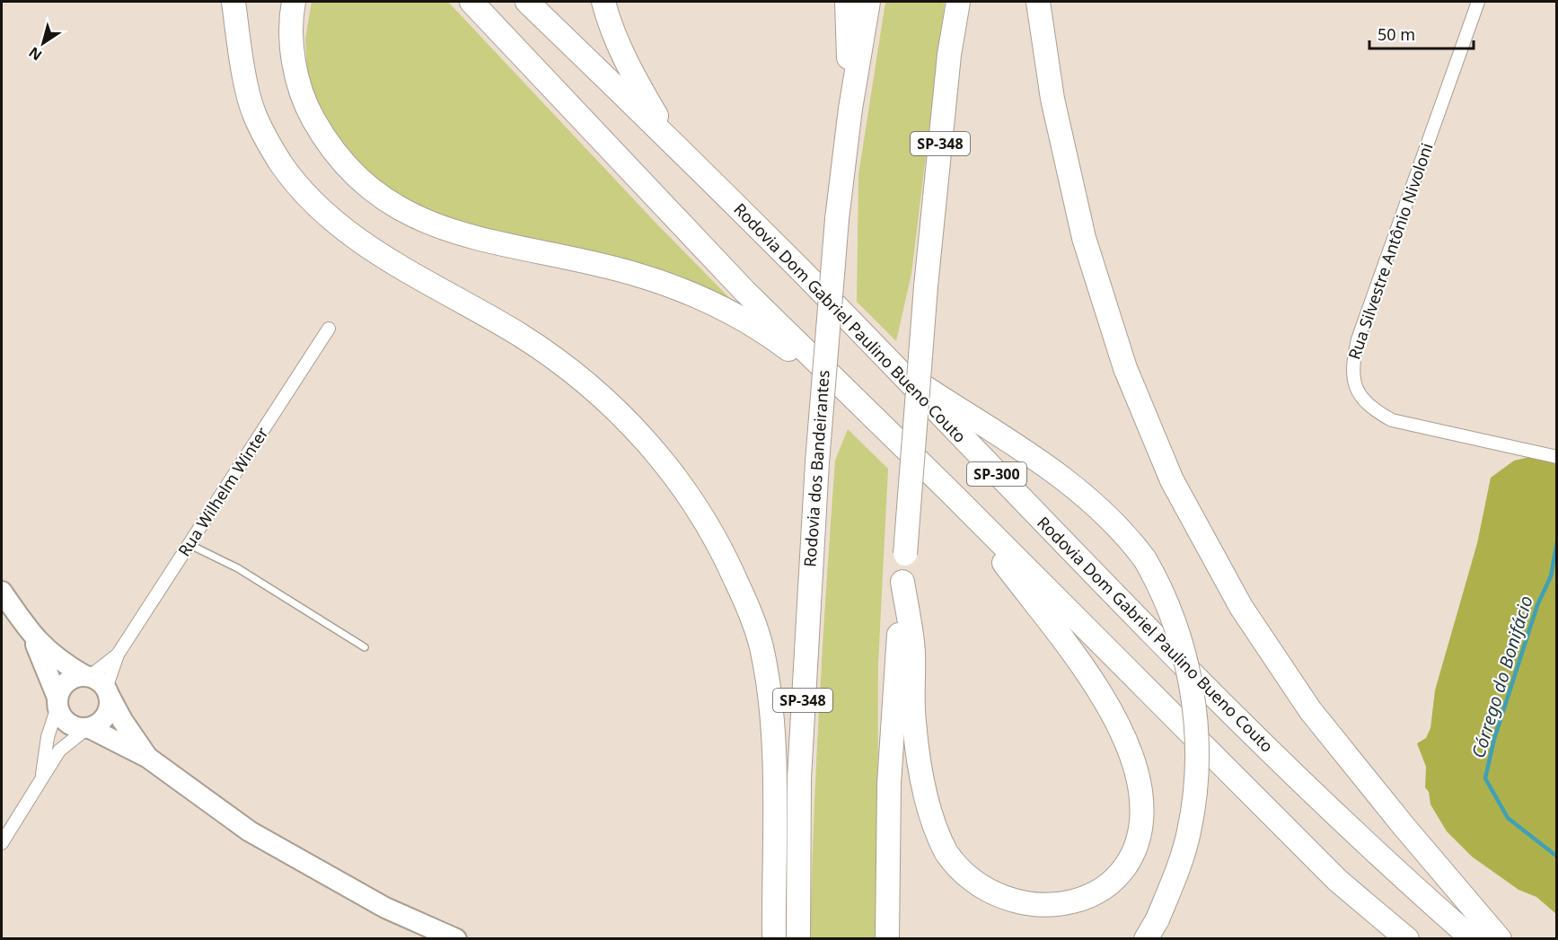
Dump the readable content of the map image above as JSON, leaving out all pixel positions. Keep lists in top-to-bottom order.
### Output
{
  "streets": {
    "highway": [
      "SP-348",
      "Rodovia Dom Gabriel Paulino Bueno Couto",
      "Rodovia dos Bandeirantes",
      "SP-300"
    ],
    "street": ["Rua Silvestre Antônio Nivoloni", "Rua Wilhelm Winter"]
  },
  "water": ["Córrego do Bonifácio"],
  "scale_bar": "50 m",
  "north": "bottom left"
}
